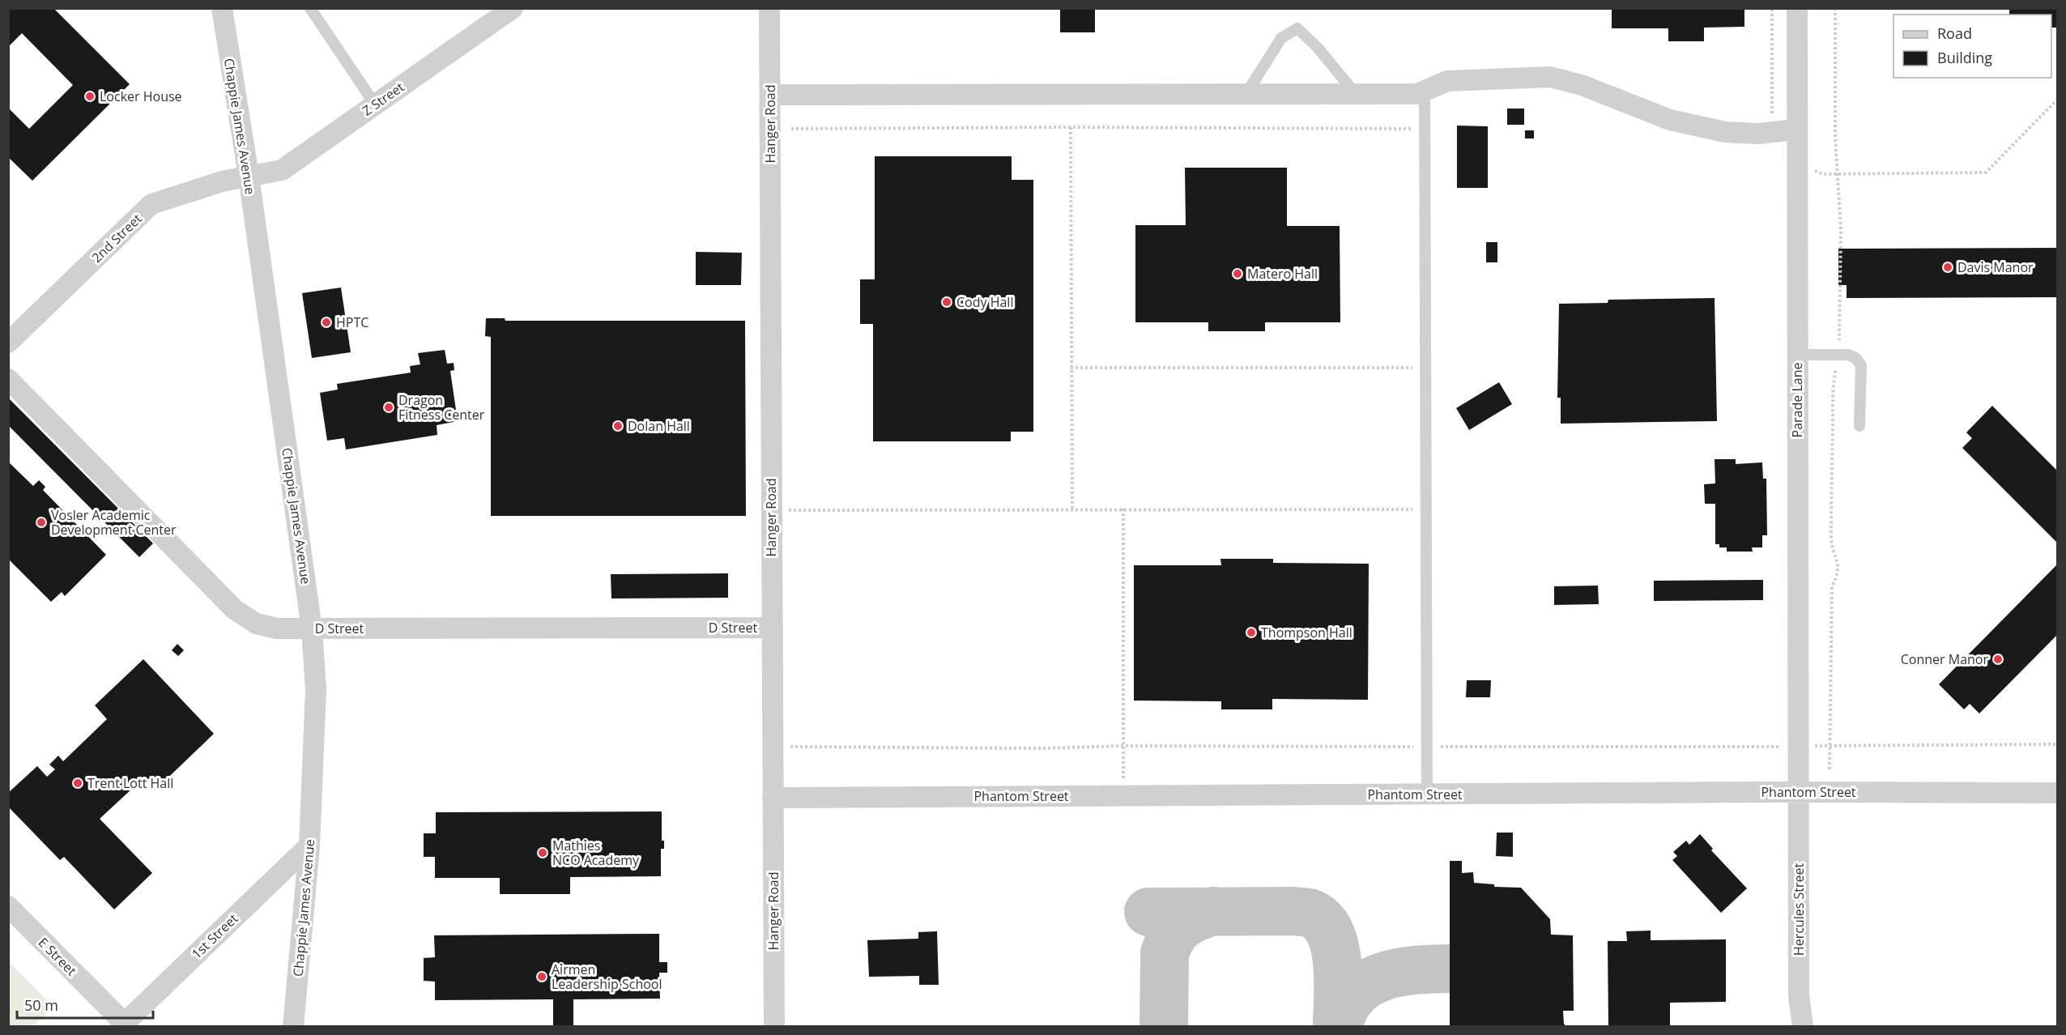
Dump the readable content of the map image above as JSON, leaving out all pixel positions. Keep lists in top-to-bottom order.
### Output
{
  "streets": {
    "street": [
      "Z Street",
      "Hanger Road",
      "Chappie James Avenue",
      "2nd Street",
      "Parade Lane",
      "D Street",
      "Phantom Street",
      "Hercules Street",
      "1st Street",
      "E Street"
    ]
  },
  "crossings": [
    ["Z Street", "Chappie James Avenue"],
    ["Z Street", "2nd Street"],
    ["Hanger Road", "D Street"],
    ["Hanger Road", "Phantom Street"],
    ["Chappie James Avenue", "2nd Street"],
    ["Chappie James Avenue", "D Street"],
    ["Chappie James Avenue", "1st Street"],
    ["Parade Lane", "Phantom Street"],
    ["Parade Lane", "Hercules Street"],
    ["Phantom Street", "Hercules Street"],
    ["1st Street", "E Street"]
  ],
  "places": [
    "Locker House",
    "Davis Manor",
    "Matero Hall",
    "Cody Hall",
    "HPTC",
    "Dragon Fitness Center",
    "Dolan Hall",
    "Vosler Academic Development Center",
    "Thompson Hall",
    "Conner Manor",
    "Trent Lott Hall",
    "Mathies NCO Academy",
    "Airmen Leadership School"
  ],
  "legend": ["Road", "Building"],
  "scale_bar": "50 m"
}
